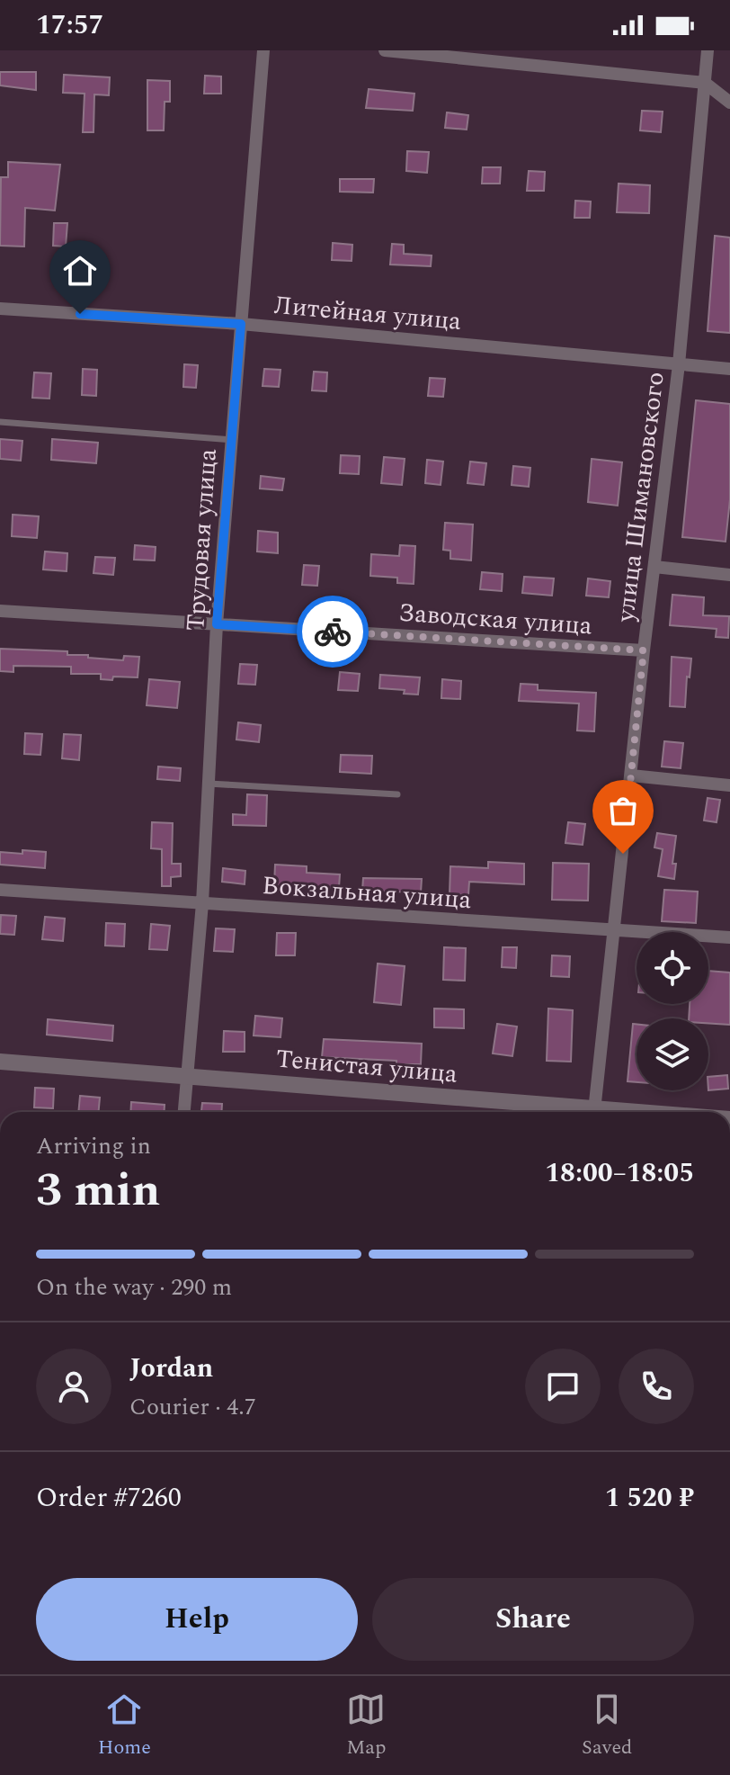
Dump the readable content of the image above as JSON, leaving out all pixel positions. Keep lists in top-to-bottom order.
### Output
{
  "streets": {
    "street": [
      "Литейная улица",
      "улица Шимановского",
      "Трудовая улица",
      "Заводская улица",
      "Вокзальная улица",
      "Тенистая улица"
    ]
  },
  "crossings": [
    ["Литейная улица", "улица Шимановского"],
    ["Литейная улица", "Трудовая улица"],
    ["улица Шимановского", "Заводская улица"],
    ["улица Шимановского", "Вокзальная улица"],
    ["Трудовая улица", "Заводская улица"],
    ["Трудовая улица", "Вокзальная улица"],
    ["Трудовая улица", "Тенистая улица"]
  ],
  "page": {
    "status": "17:57",
    "heading": ["3 min", "Arriving in", "18:00–18:05"],
    "panel": [
      "Jordan",
      "Courier · 4.7",
      "Order #7260",
      "1 520 ₽"
    ],
    "bar": "On the way · 290 m",
    "buttons": ["Help", "Share"],
    "tabs": ["Home", "Map", "Saved"]
  }
}
